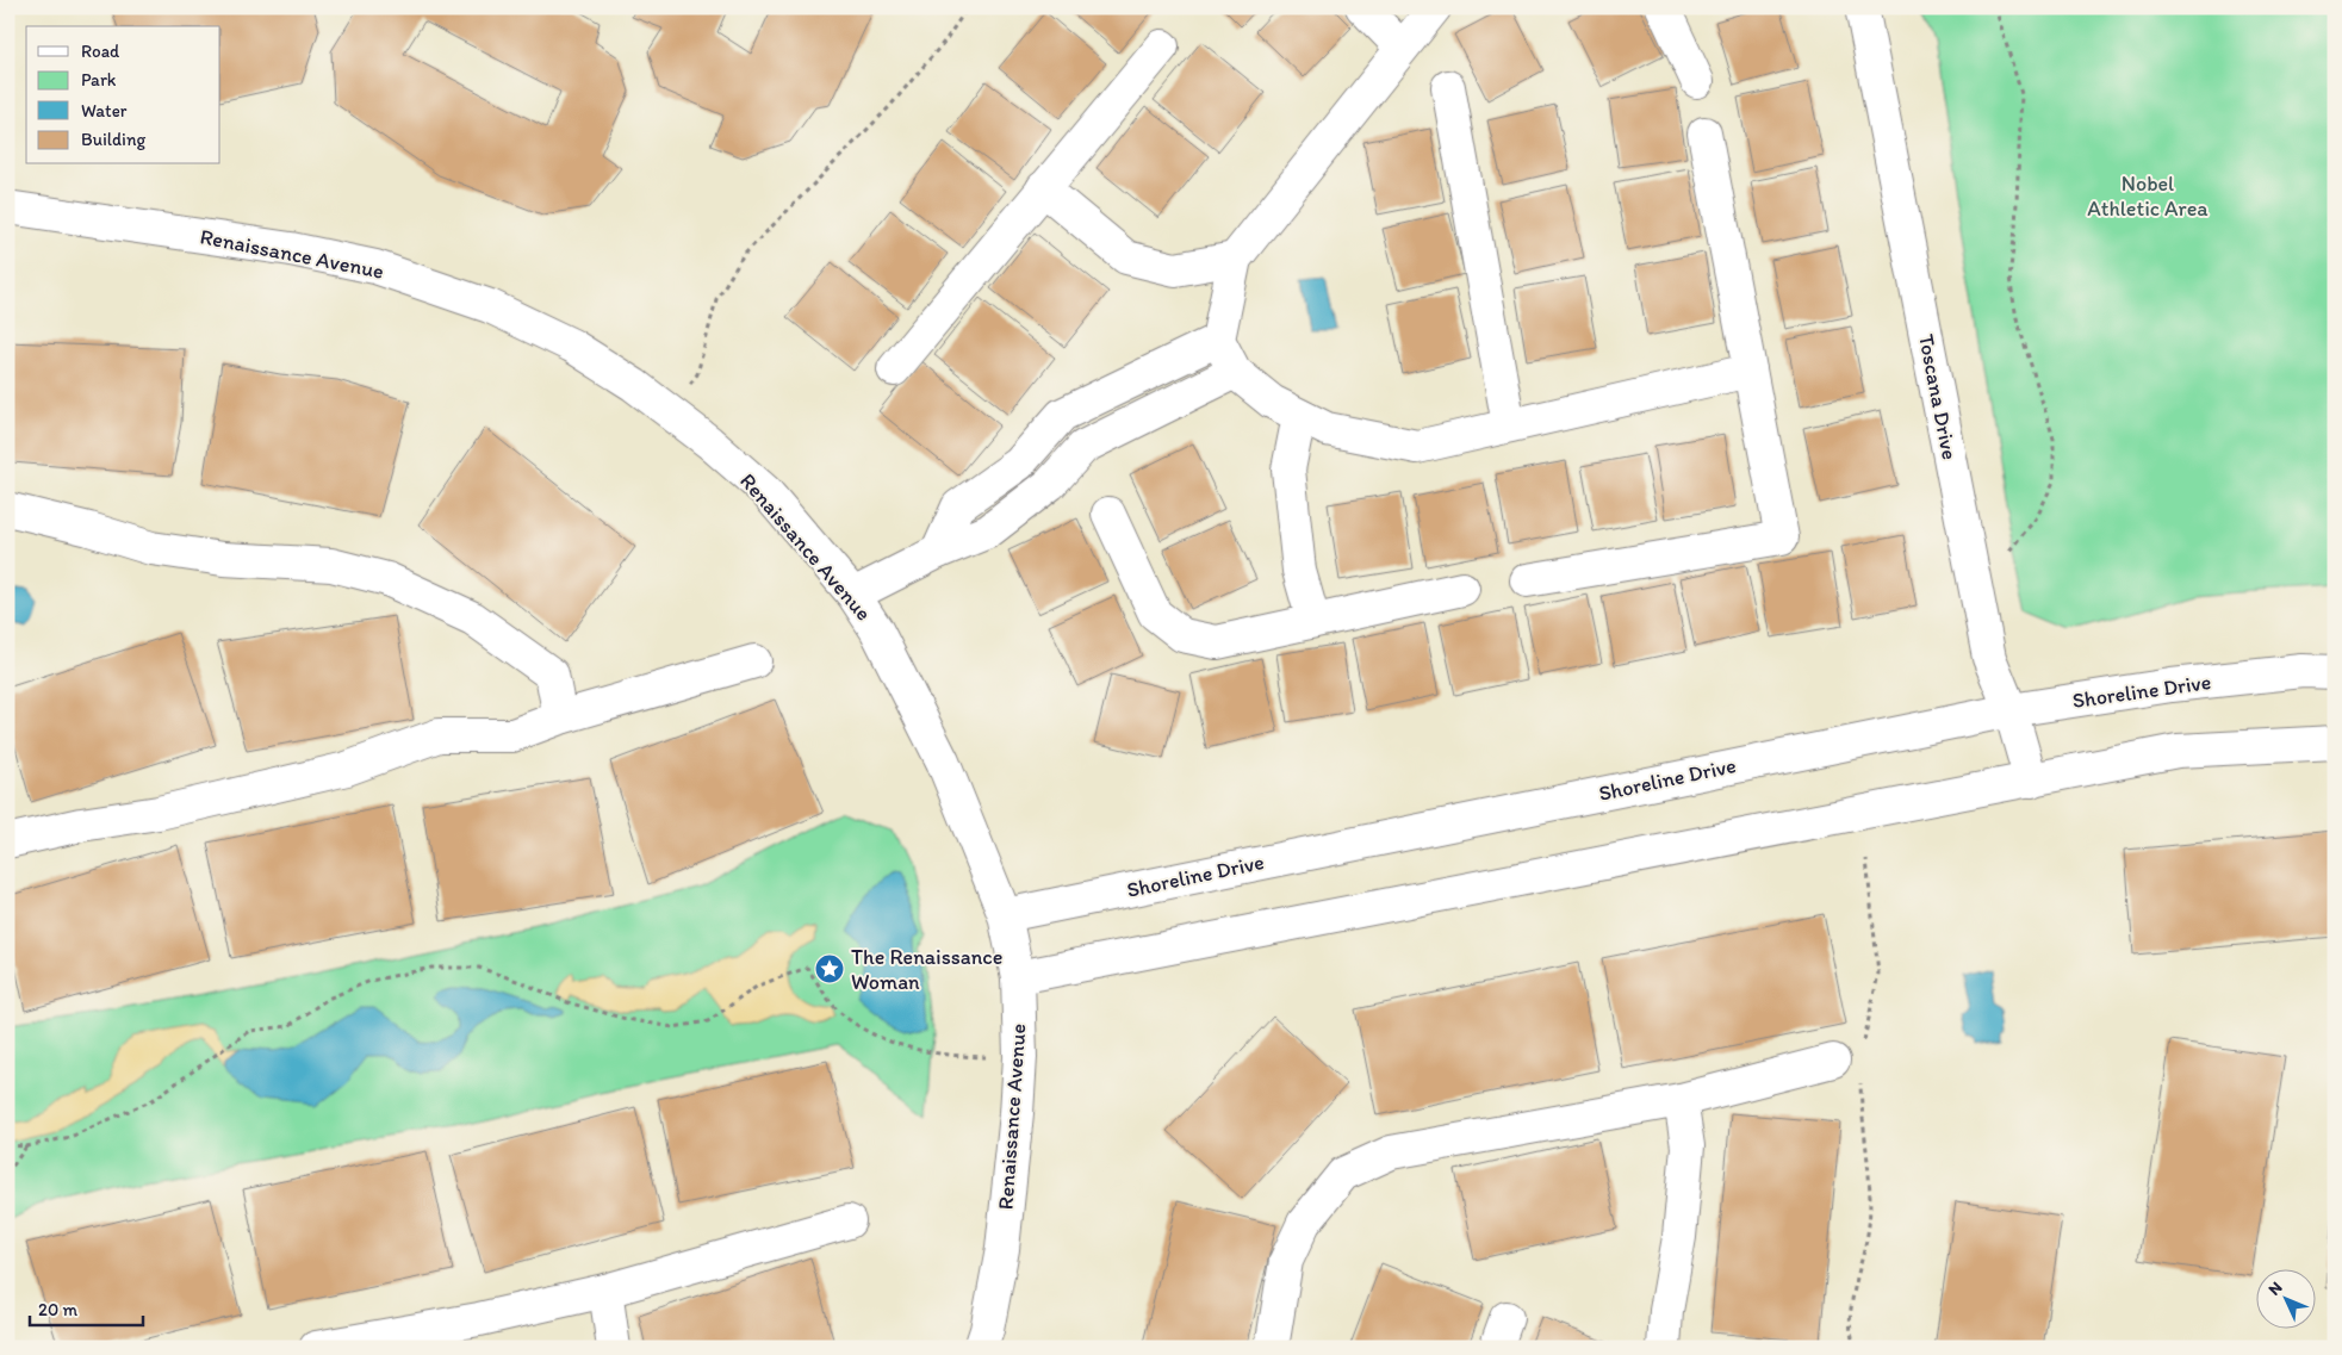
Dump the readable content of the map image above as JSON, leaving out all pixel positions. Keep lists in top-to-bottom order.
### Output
{
  "streets": {
    "street": ["Renaissance Avenue", "Toscana Drive", "Shoreline Drive"]
  },
  "crossings": [
    ["Renaissance Avenue", "Shoreline Drive"],
    ["Toscana Drive", "Shoreline Drive"]
  ],
  "parks": ["Nobel Athletic Area"],
  "places": {
    "place": ["The Renaissance Woman"]
  },
  "legend": [
    "Road",
    "Park",
    "Water",
    "Building"
  ],
  "scale_bar": "20 m",
  "north": "top left"
}
